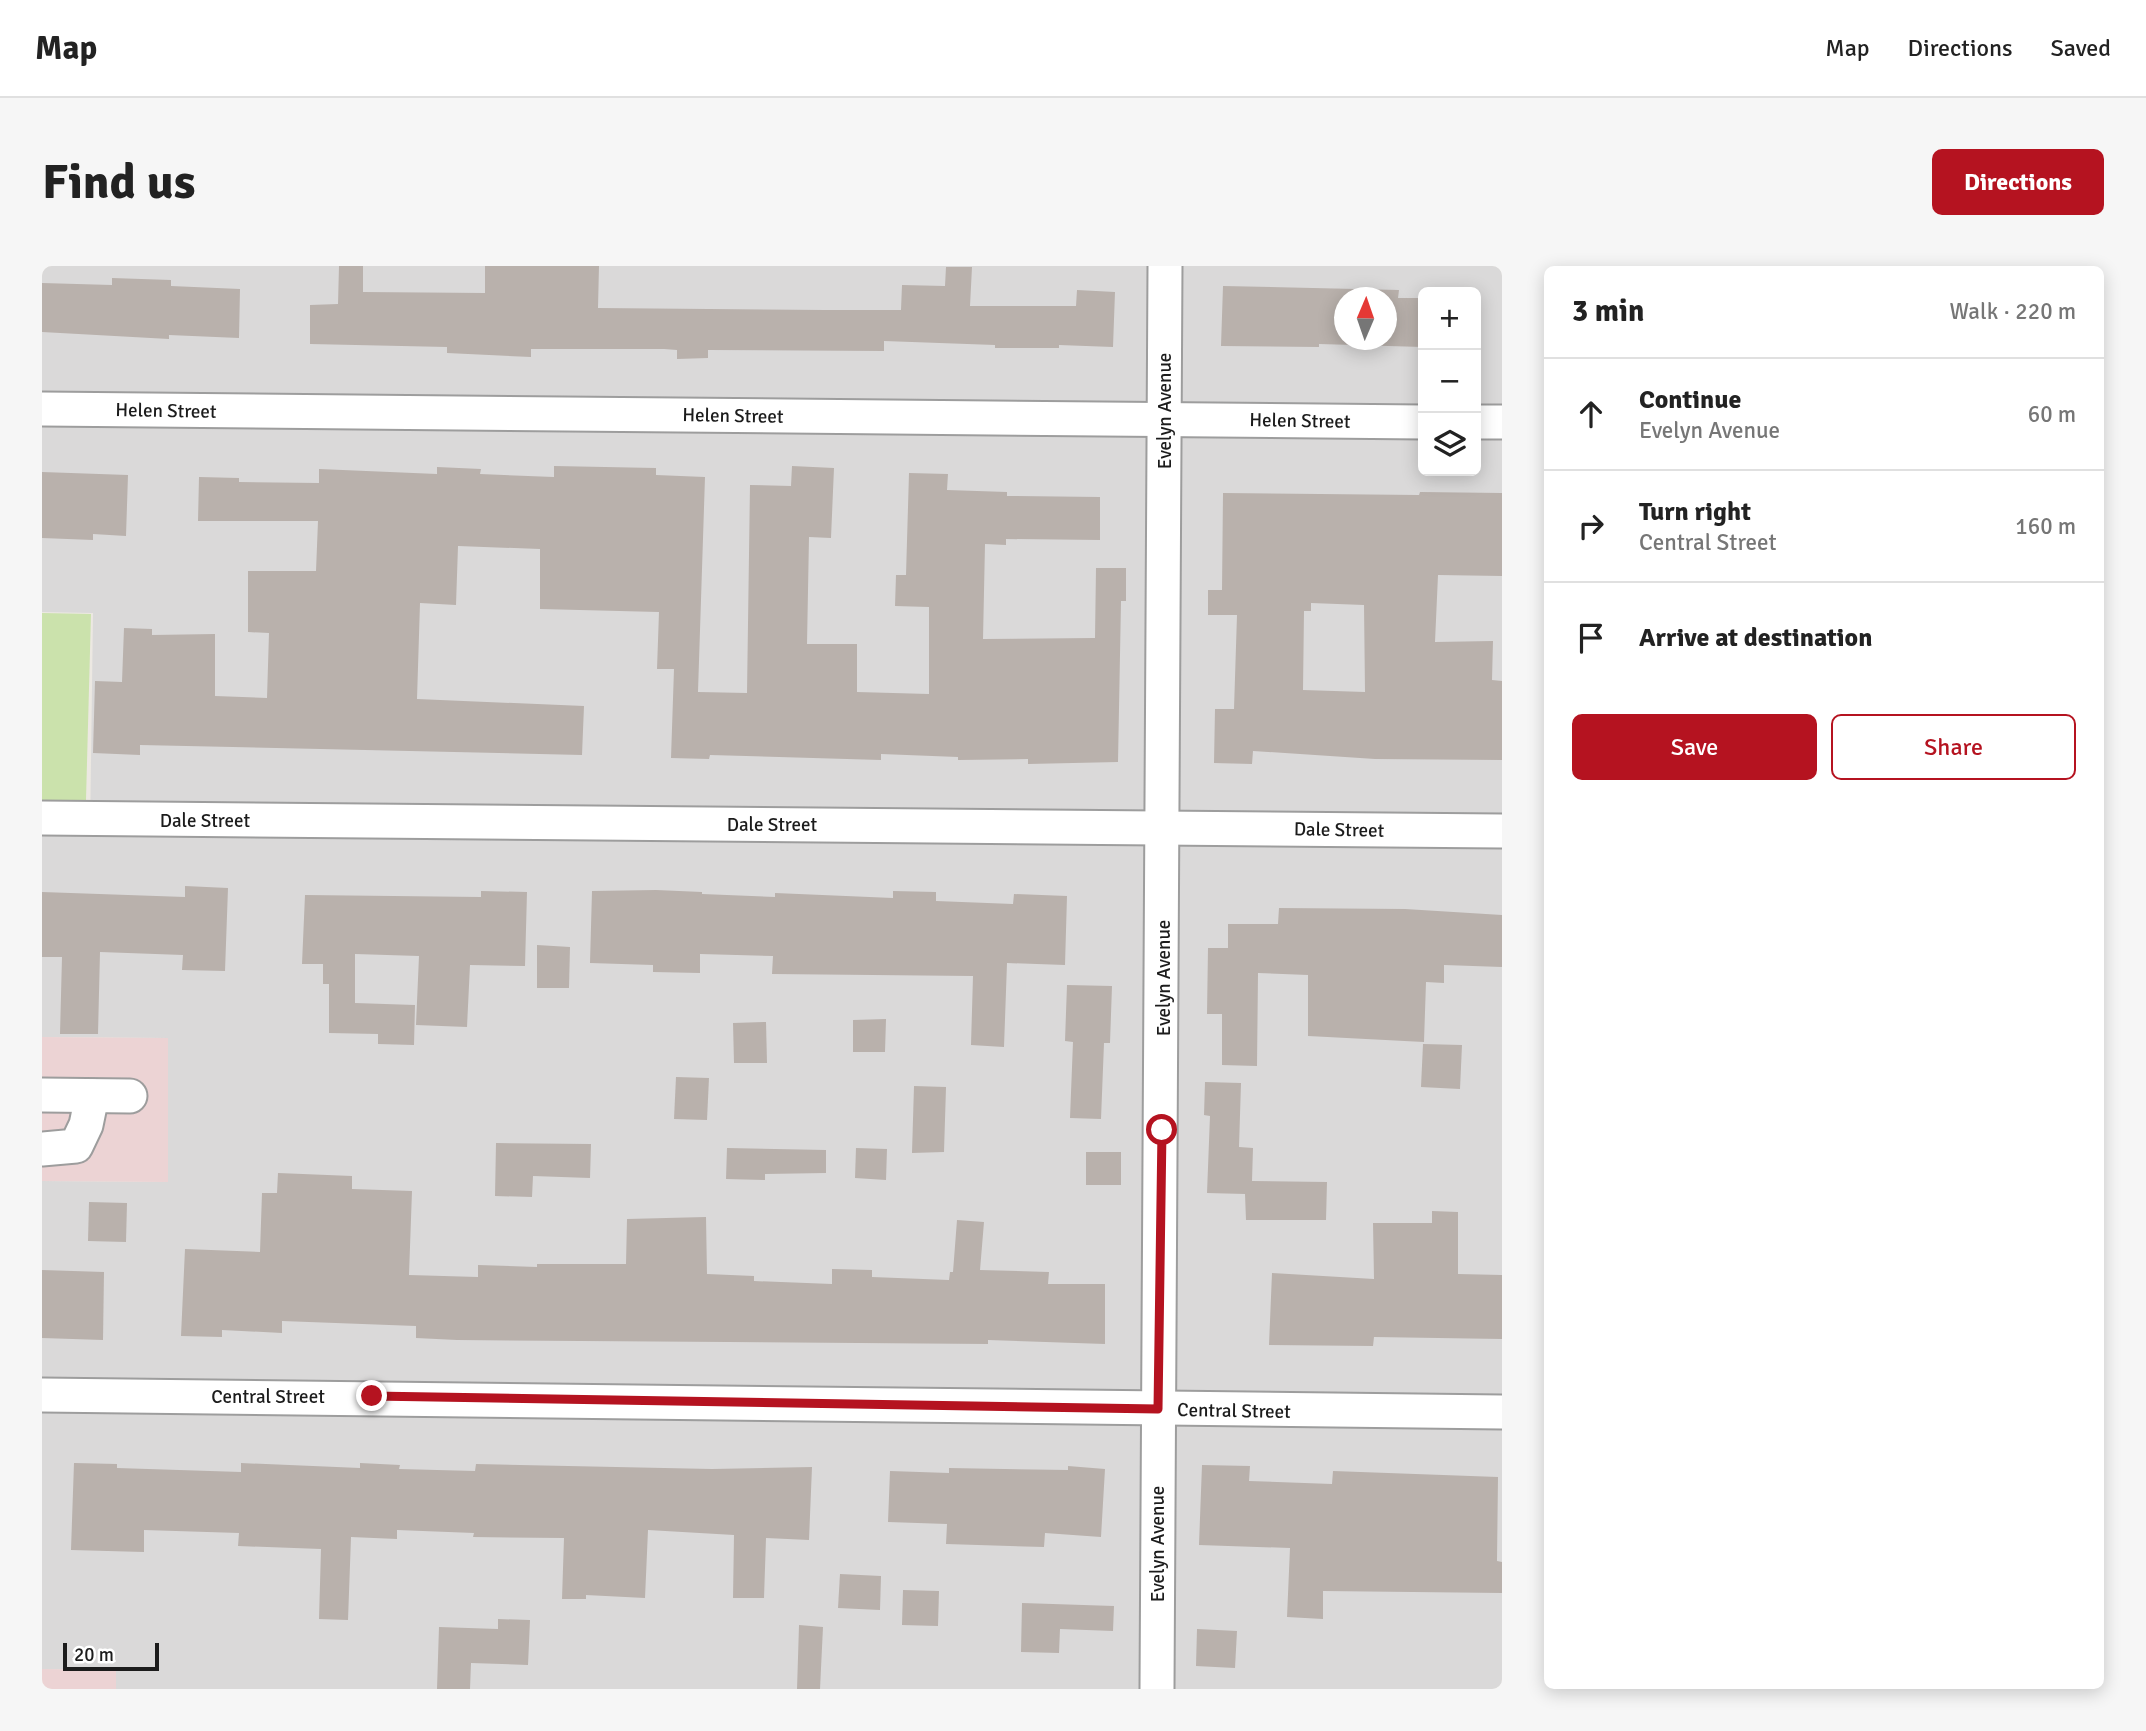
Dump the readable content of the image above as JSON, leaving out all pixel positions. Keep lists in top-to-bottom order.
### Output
{
  "streets": {
    "street": [
      "Helen Street",
      "Evelyn Avenue",
      "Dale Street",
      "Central Street"
    ]
  },
  "crossings": [
    ["Helen Street", "Evelyn Avenue"],
    ["Evelyn Avenue", "Dale Street"],
    ["Evelyn Avenue", "Central Street"]
  ],
  "scale_bar": "20 m",
  "north": "top",
  "page": {
    "header": "Map",
    "nav": ["Map", "Directions", "Saved"],
    "buttons": [
      "Directions",
      ["Save", "Share"]
    ],
    "title": "Find us",
    "heading": ["3 min", "Walk · 220 m"],
    "map_buttons": ["+", "−"],
    "list": [
      ["Continue", "Evelyn Avenue", "60 m"],
      ["Turn right", "Central Street", "160 m"],
      "Arrive at destination"
    ],
    "scale": "20 m"
  }
}
